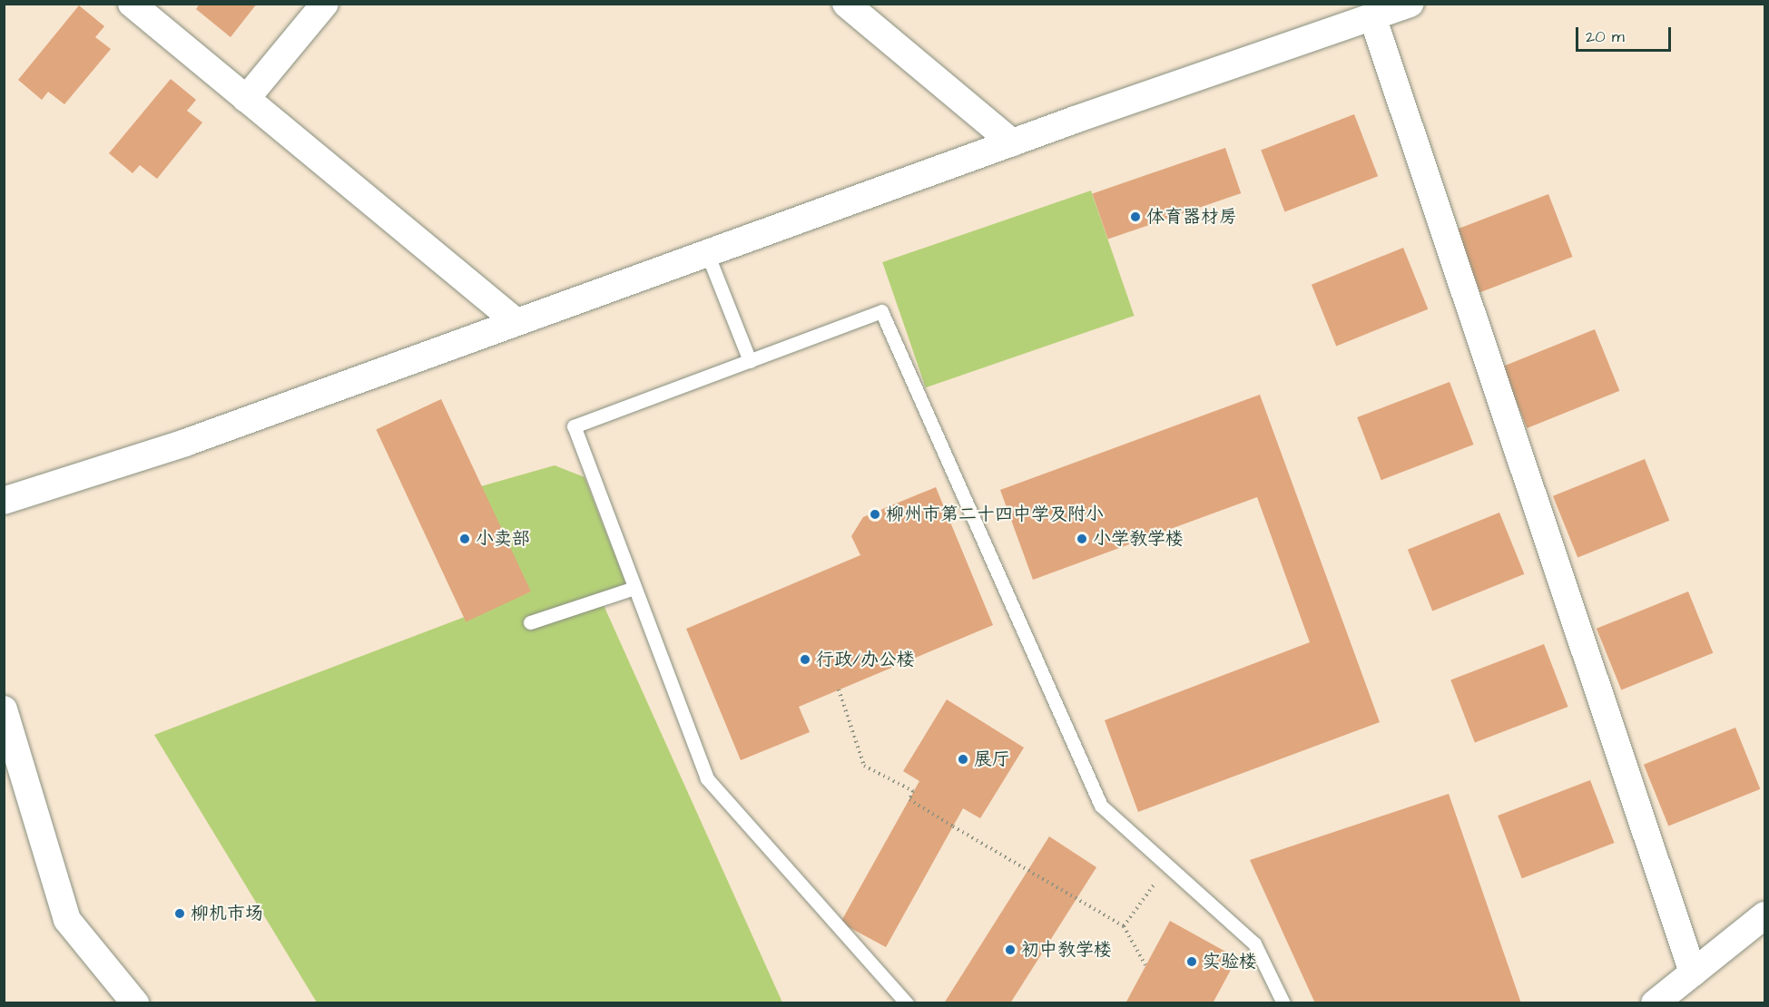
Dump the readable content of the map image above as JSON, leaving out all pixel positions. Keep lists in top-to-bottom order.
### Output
{
  "places": [
    "体育器材房",
    "柳州市第二十四中学及附小",
    "小卖部",
    "小学教学楼",
    "行政/办公楼",
    "展厅",
    "柳机市场",
    "初中教学楼",
    "实验楼"
  ],
  "scale_bar": "20 m"
}
